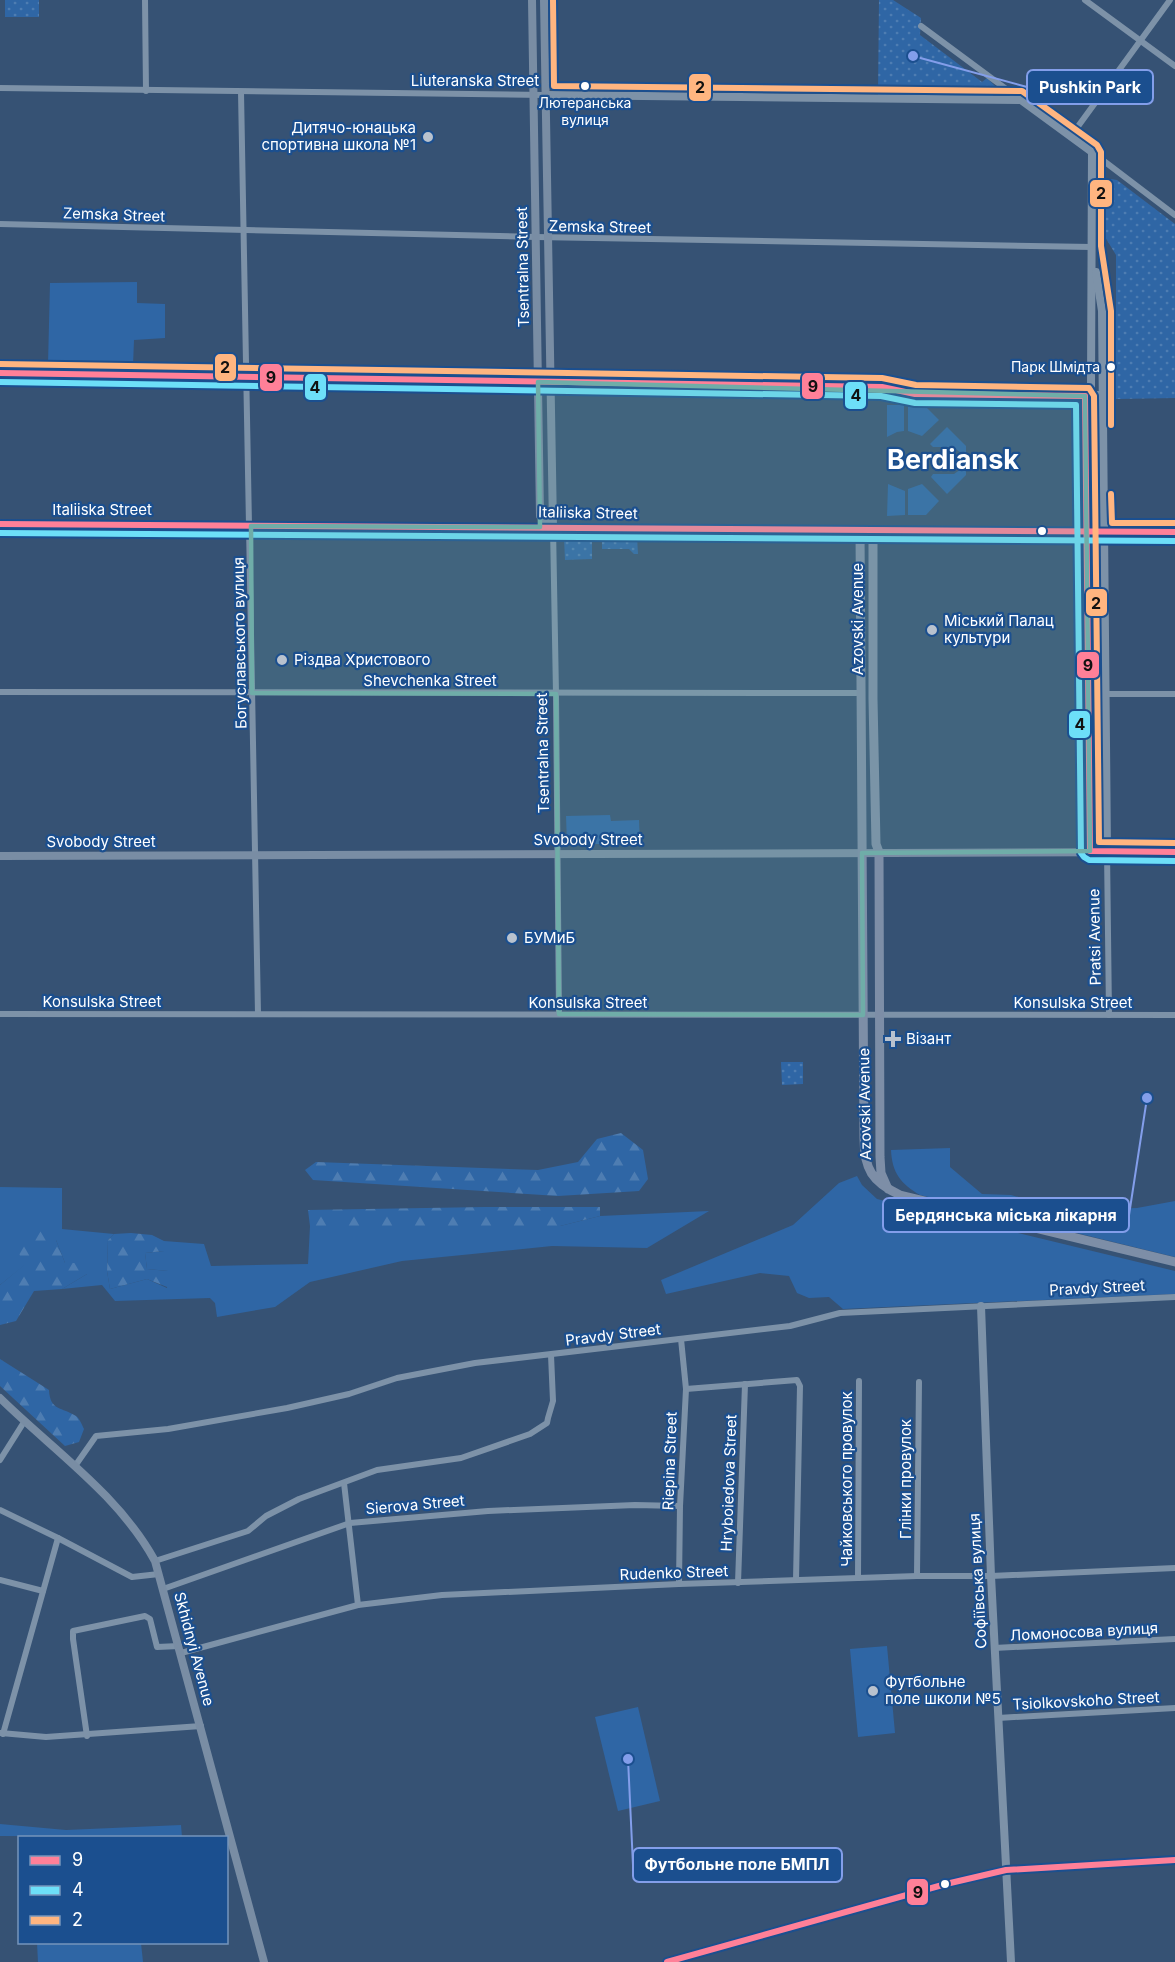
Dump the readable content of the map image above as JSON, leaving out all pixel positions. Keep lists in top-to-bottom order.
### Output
{
  "streets": {
    "main road": [
      "Tsentralna Street",
      "Italiiska Street",
      "Azovski Avenue",
      "Svobody Street",
      "Skhidnyi Avenue"
    ],
    "street": [
      "Liuteranska Street",
      "Zemska Street",
      "Богуславського вулиця",
      "Shevchenka Street",
      "Pratsi Avenue",
      "Konsulska Street",
      "Pravdy Street",
      "Riepina Street",
      "Чайковського провулок",
      "Глінки провулок",
      "Hryboiedova Street",
      "Sierova Street",
      "Rudenko Street",
      "Софіївська вулиця",
      "Ломоносова вулиця",
      "Tsiolkovskoho Street"
    ]
  },
  "crossings": [
    ["Liuteranska Street", "Tsentralna Street"],
    ["Liuteranska Street", "Богуславського вулиця"],
    ["Zemska Street", "Tsentralna Street"],
    ["Zemska Street", "Богуславського вулиця"],
    ["Zemska Street", "Pratsi Avenue"],
    ["Tsentralna Street", "Italiiska Street"],
    ["Tsentralna Street", "Shevchenka Street"],
    ["Tsentralna Street", "Svobody Street"],
    ["Tsentralna Street", "Konsulska Street"],
    ["Italiiska Street", "Azovski Avenue"],
    ["Italiiska Street", "Богуславського вулиця"],
    ["Italiiska Street", "Pratsi Avenue"],
    ["Azovski Avenue", "Shevchenka Street"],
    ["Azovski Avenue", "Svobody Street"],
    ["Azovski Avenue", "Konsulska Street"],
    ["Богуславського вулиця", "Shevchenka Street"],
    ["Богуславського вулиця", "Svobody Street"],
    ["Богуславського вулиця", "Konsulska Street"],
    ["Svobody Street", "Pratsi Avenue"],
    ["Pratsi Avenue", "Konsulska Street"],
    ["Pravdy Street", "Riepina Street"],
    ["Pravdy Street", "Софіївська вулиця"],
    ["Pravdy Street", "Skhidnyi Avenue"],
    ["Riepina Street", "Sierova Street"],
    ["Riepina Street", "Rudenko Street"],
    ["Чайковського провулок", "Rudenko Street"],
    ["Глінки провулок", "Rudenko Street"],
    ["Hryboiedova Street", "Rudenko Street"],
    ["Sierova Street", "Skhidnyi Avenue"],
    ["Rudenko Street", "Софіївська вулиця"],
    ["Rudenko Street", "Skhidnyi Avenue"],
    ["Софіївська вулиця", "Ломоносова вулиця"],
    ["Софіївська вулиця", "Tsiolkovskoho Street"]
  ],
  "districts": ["Berdiansk"],
  "places": {
    "other": [
      "Pushkin Park",
      "Лютеранська вулиця",
      "Дитячо-юнацька спортивна школа №1",
      "Парк Шмідта",
      "Міський Палац культури",
      "Різдва Христового",
      "БУМиБ",
      "Бердянська міська лікарня",
      "Футбольне поле школи №5",
      "Футбольне поле БМПЛ"
    ],
    "health": ["Візант"]
  },
  "lines": ["transit line 2", "transit line 9", "transit line 4"],
  "legend": ["9", "4", "2"]
}
